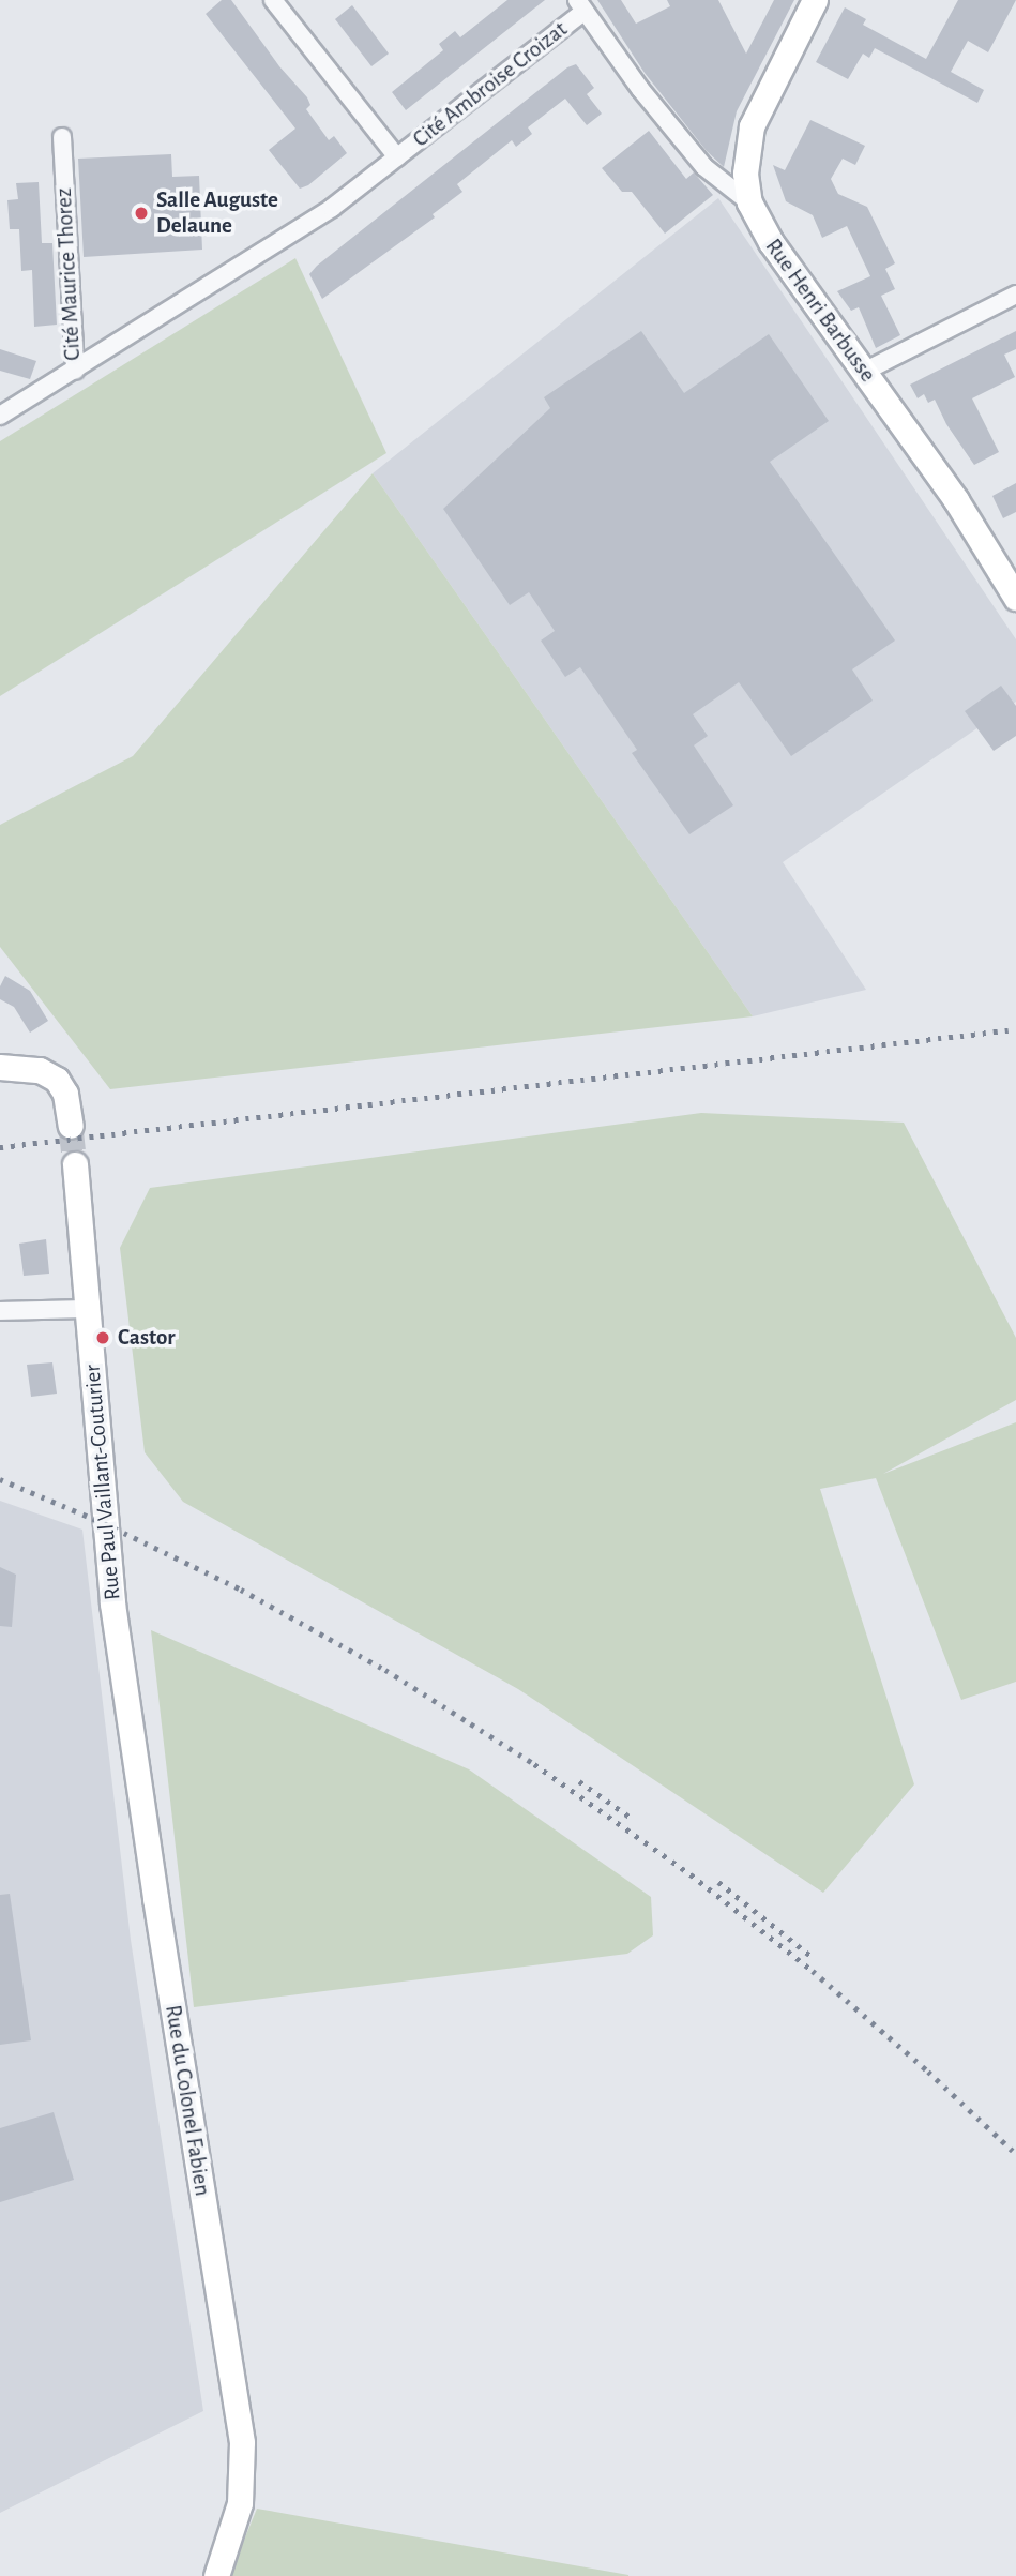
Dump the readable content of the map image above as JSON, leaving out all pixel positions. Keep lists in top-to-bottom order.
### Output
{
  "streets": {
    "street": [
      "Cité Ambroise Croizat",
      "Cité Maurice Thorez",
      "Rue Henri Barbusse",
      "Rue Paul Vaillant-Couturier",
      "Rue du Colonel Fabien"
    ]
  },
  "crossings": [
    ["Cité Ambroise Croizat", "Cité Maurice Thorez"],
    ["Cité Ambroise Croizat", "Rue Henri Barbusse"],
    ["Rue Paul Vaillant-Couturier", "Rue du Colonel Fabien"]
  ],
  "places": ["Salle Auguste Delaune", "Castor"]
}
